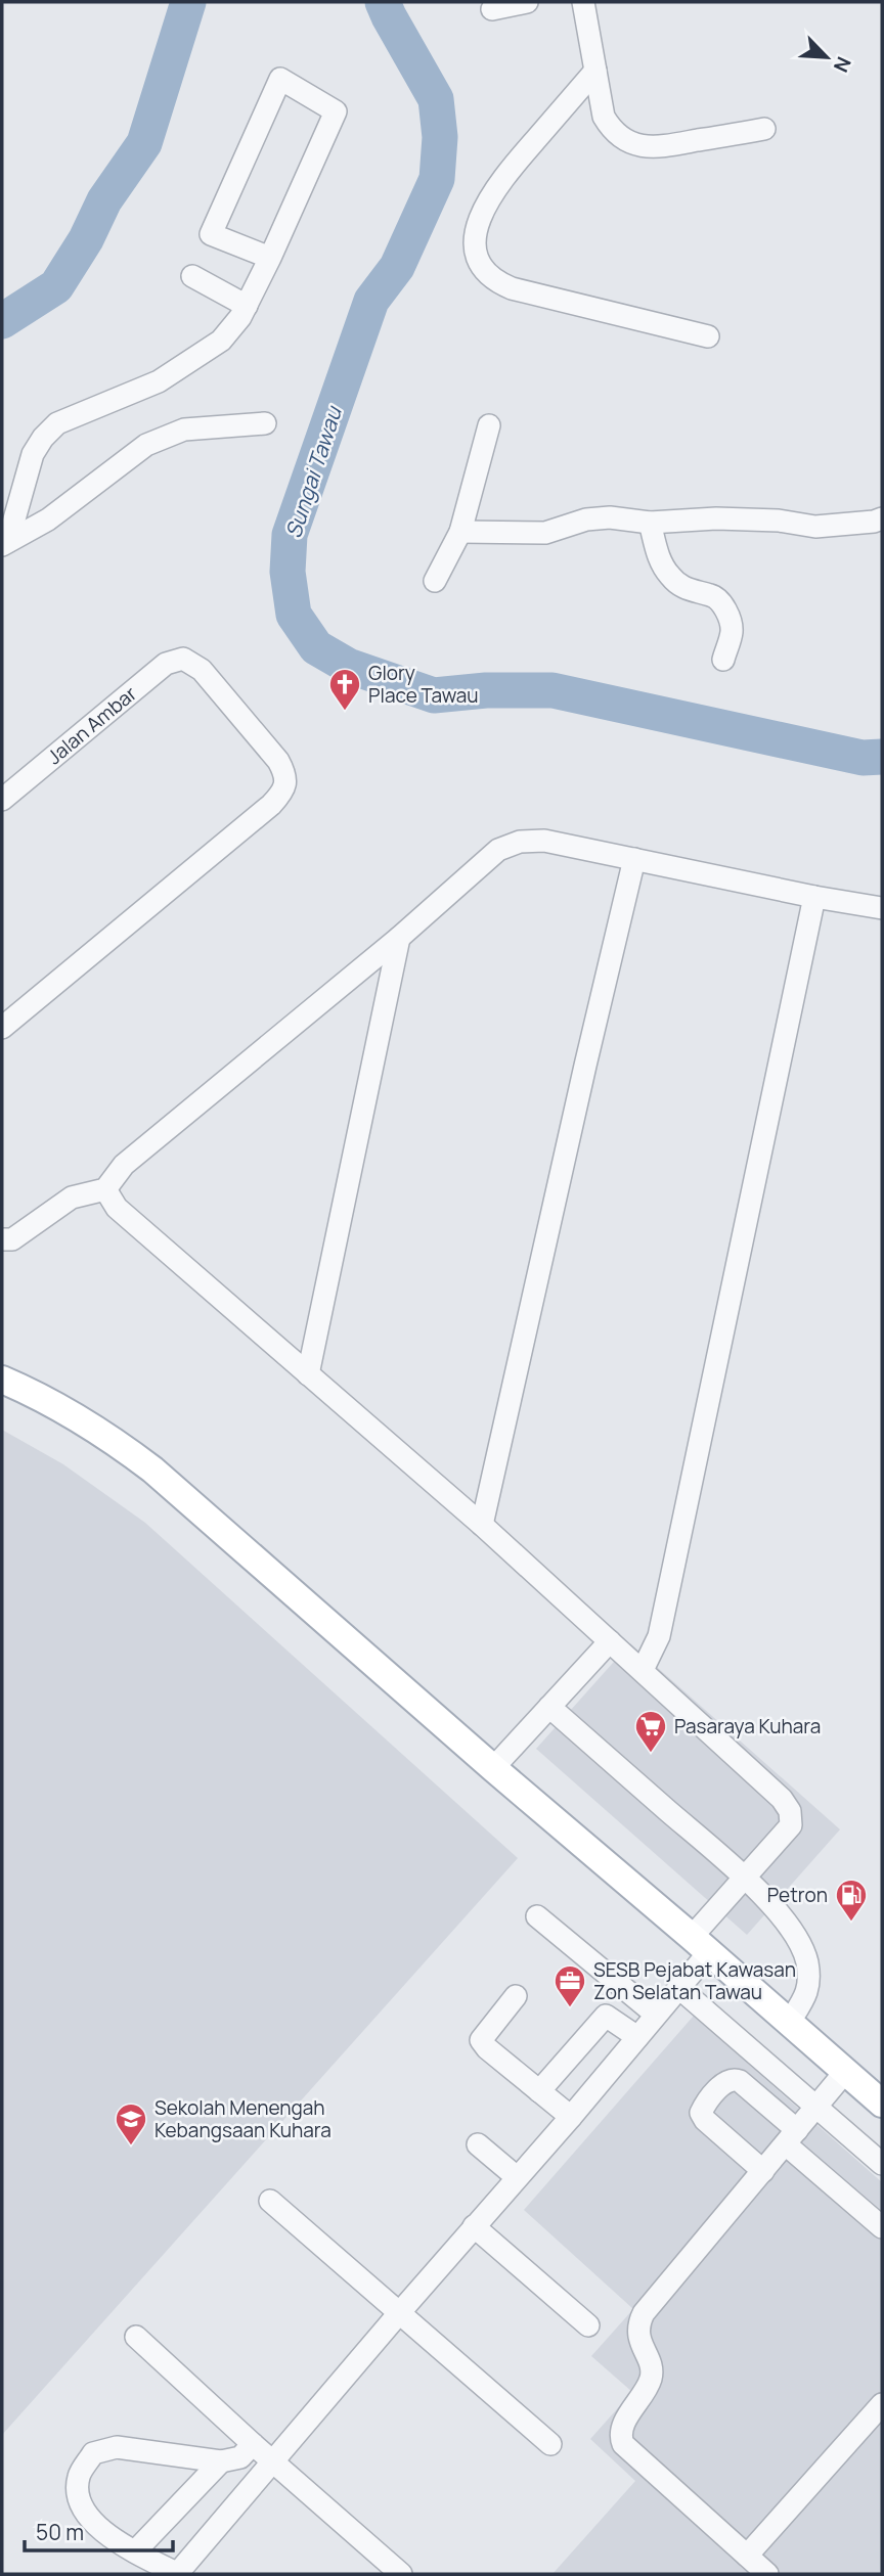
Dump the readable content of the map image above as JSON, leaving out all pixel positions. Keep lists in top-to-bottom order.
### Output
{
  "streets": {
    "street": ["Jalan Ambar"]
  },
  "water": ["Sungai Tawau"],
  "places": {
    "church": ["Glory Place Tawau"],
    "supermarket": ["Pasaraya Kuhara"],
    "fuel station": ["Petron"],
    "office": ["SESB Pejabat Kawasan Zon Selatan Tawau"],
    "school or university": ["Sekolah Menengah Kebangsaan Kuhara"]
  },
  "scale_bar": "50 m",
  "north": "bottom right"
}
